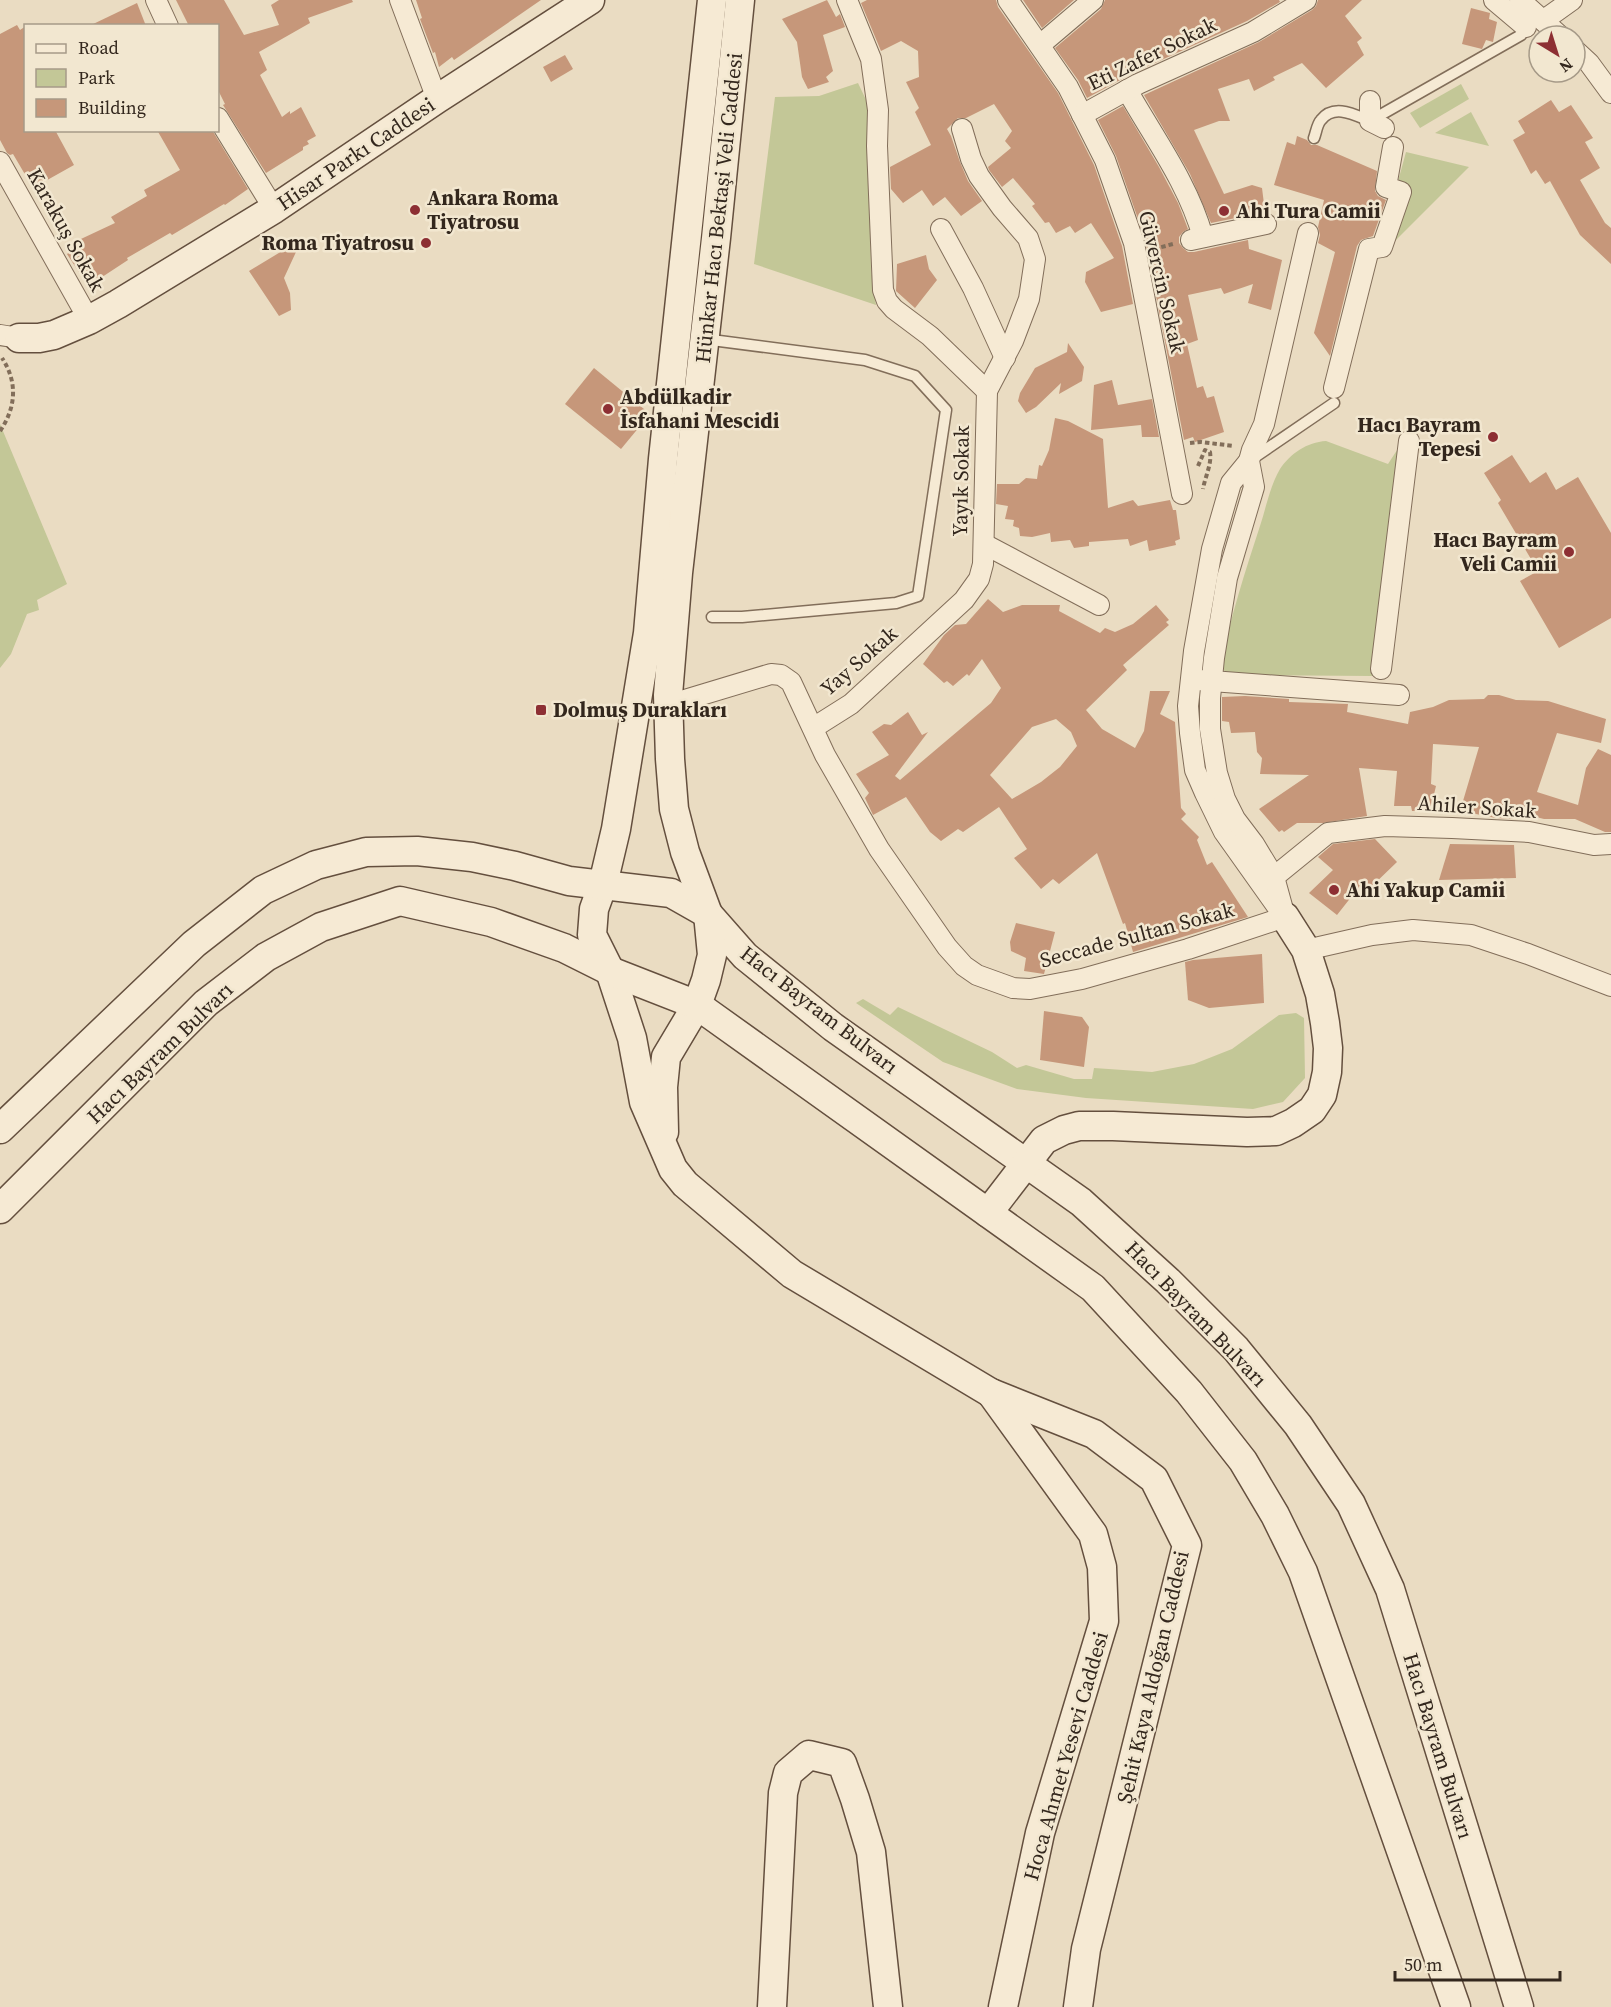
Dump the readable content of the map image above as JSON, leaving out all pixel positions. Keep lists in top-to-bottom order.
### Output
{
  "streets": {
    "street": [
      "Eti Zafer Sokak",
      "Hisar Parkı Caddesi",
      "Hünkar Hacı Bektaşi Veli Caddesi",
      "Karakuş Sokak",
      "Güvercin Sokak",
      "Yayık Sokak",
      "Yay Sokak",
      "Ahiler Sokak",
      "Seccade Sultan Sokak",
      "Hacı Bayram Bulvarı",
      "Şehit Kaya Aldoğan Caddesi",
      "Hoca Ahmet Yesevi Caddesi"
    ]
  },
  "crossings": [
    ["Eti Zafer Sokak", "Güvercin Sokak"],
    ["Hisar Parkı Caddesi", "Karakuş Sokak"],
    ["Hünkar Hacı Bektaşi Veli Caddesi", "Hacı Bayram Bulvarı"],
    ["Yayık Sokak", "Yay Sokak"],
    ["Yay Sokak", "Seccade Sultan Sokak"],
    ["Hacı Bayram Bulvarı", "Şehit Kaya Aldoğan Caddesi"],
    ["Şehit Kaya Aldoğan Caddesi", "Hoca Ahmet Yesevi Caddesi"]
  ],
  "places": {
    "other": [
      "Ankara Roma Tiyatrosu",
      "Ahi Tura Camii",
      "Roma Tiyatrosu",
      "Abdülkadir İsfahani Mescidi",
      "Hacı Bayram Tepesi",
      "Hacı Bayram Veli Camii",
      "Ahi Yakup Camii"
    ],
    "transit": ["Dolmuş Durakları"]
  },
  "legend": ["Road", "Park", "Building"],
  "scale_bar": "50 m",
  "north": "bottom right"
}
